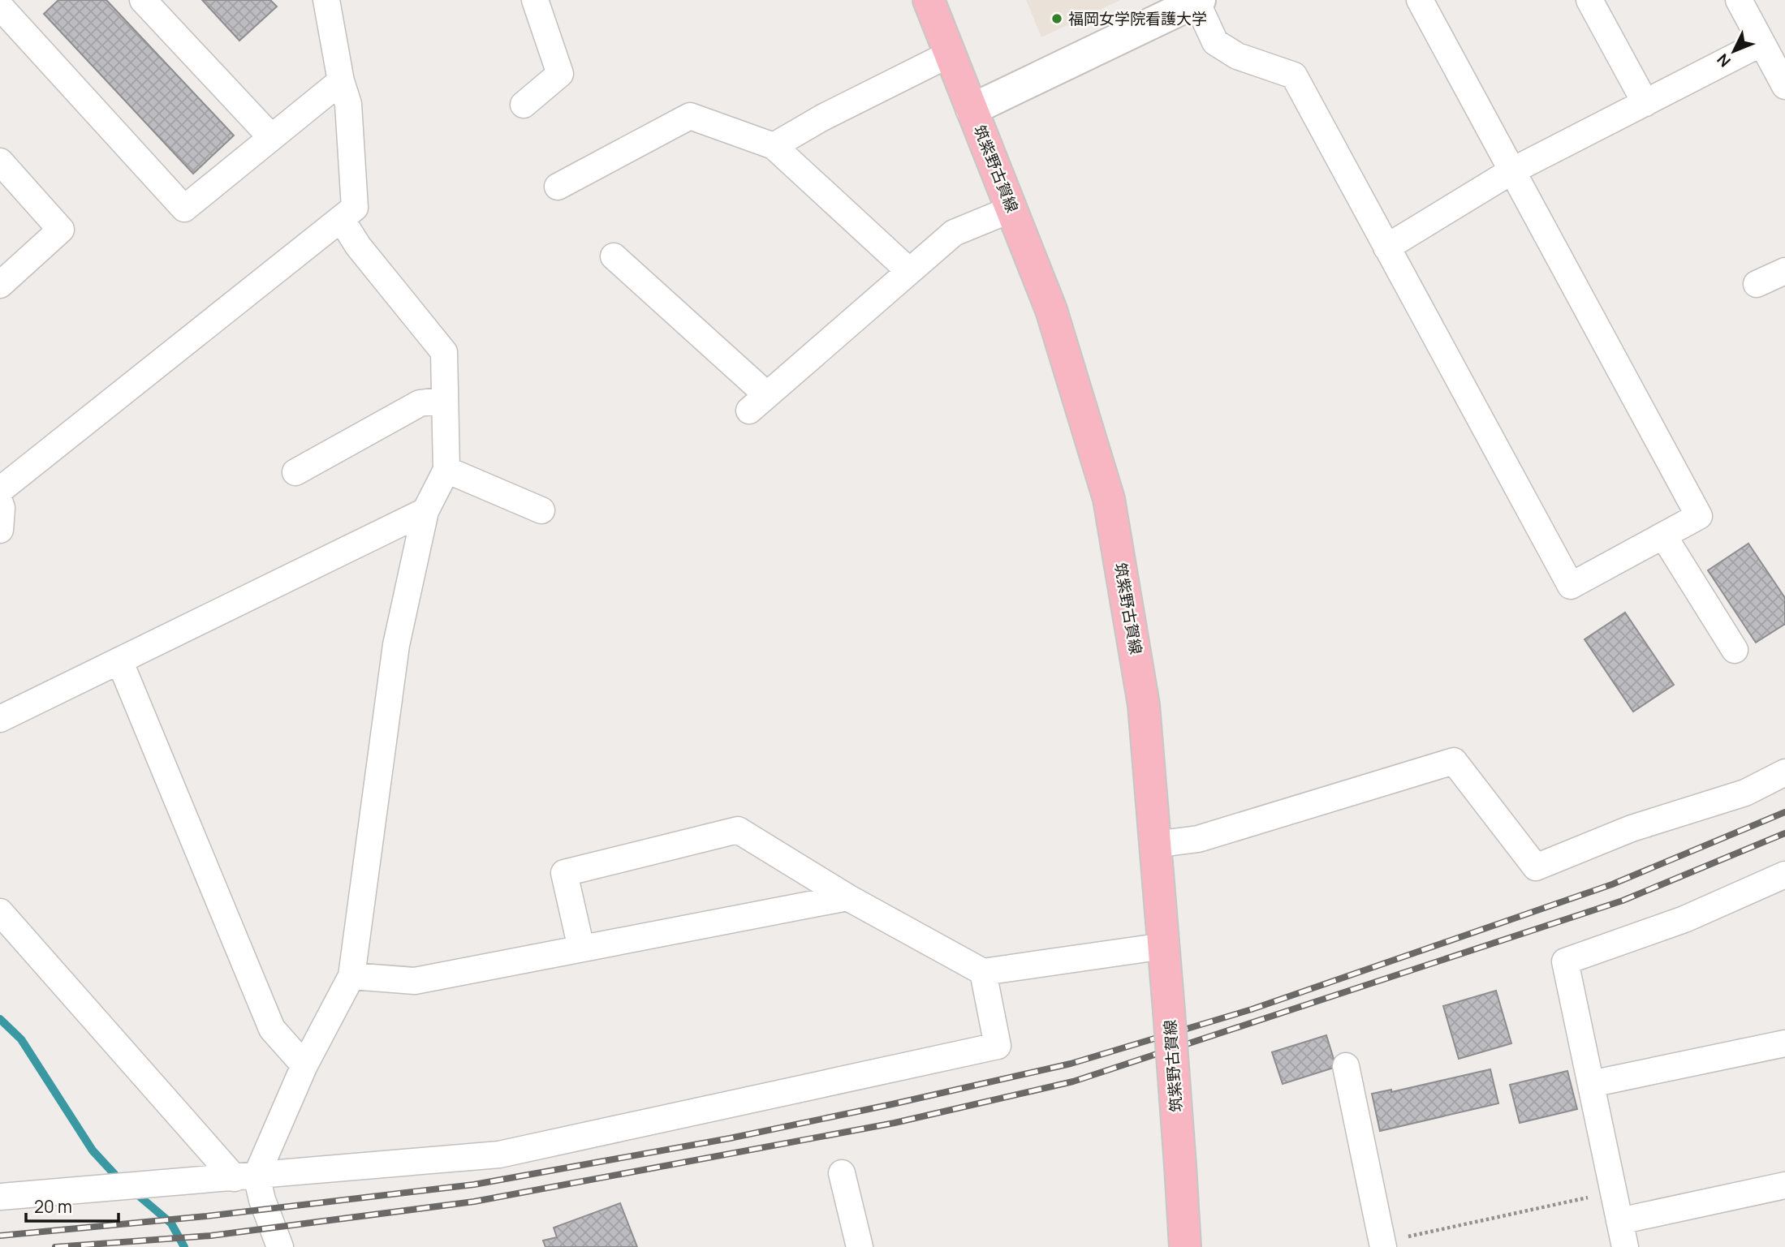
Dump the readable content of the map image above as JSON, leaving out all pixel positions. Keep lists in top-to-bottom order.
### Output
{
  "streets": {
    "main road": ["筑紫野古賀線"]
  },
  "places": ["福岡女学院看護大学"],
  "scale_bar": "20 m",
  "north": "bottom left"
}
